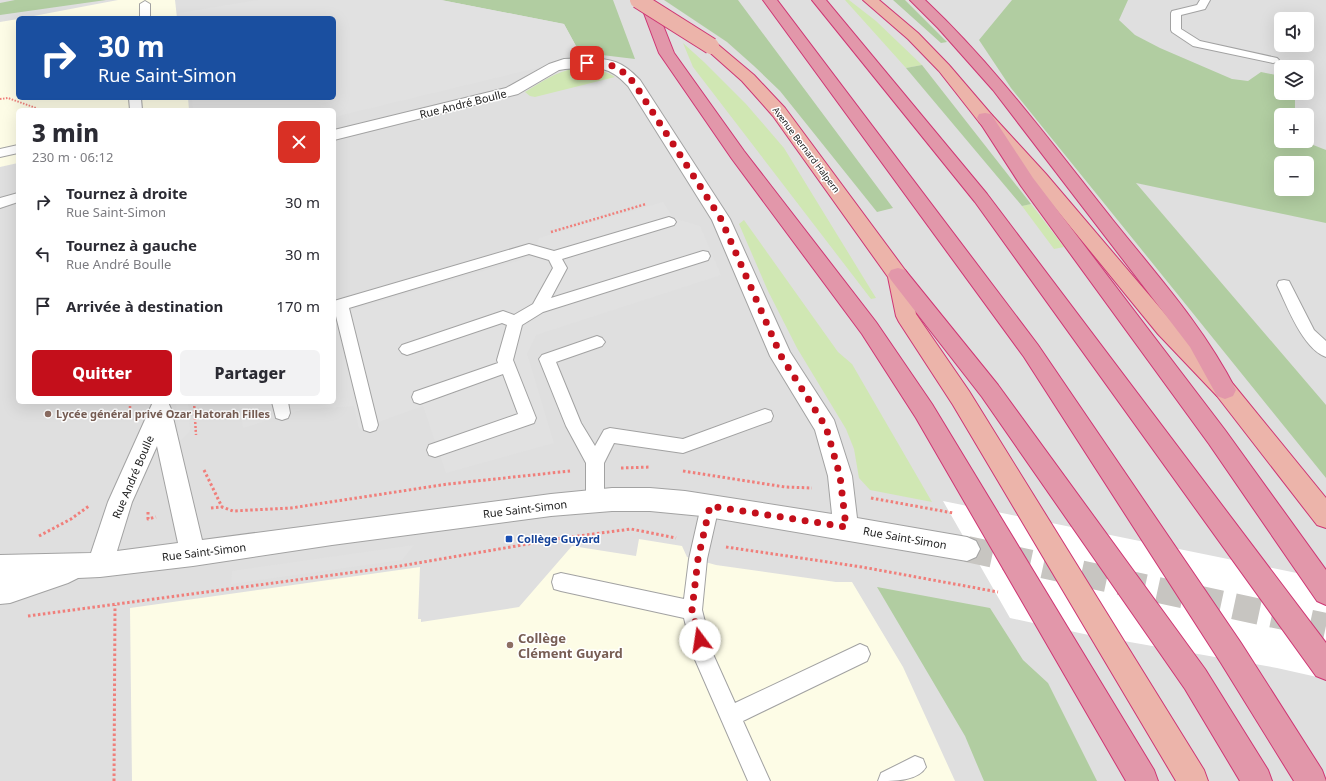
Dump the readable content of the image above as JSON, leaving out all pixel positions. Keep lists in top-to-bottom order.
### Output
{
  "streets": {
    "highway": ["Avenue Bernard Halpern"],
    "street": ["Rue André Boulle", "Rue Saint-Simon"]
  },
  "crossings": [
    ["Rue André Boulle", "Rue Saint-Simon"]
  ],
  "places": {
    "other": ["Lycée général privé Ozar Hatorah Filles", "Collège Clément Guyard"],
    "transit": ["Collège Guyard"]
  },
  "page": {
    "map_buttons": ["+", "−"],
    "turn": ["30 m", "Rue Saint-Simon"],
    "heading": ["3 min", "230 m · 06:12"],
    "list": [
      {
        "name": "Tournez à droite",
        "note": "Rue Saint-Simon",
        "value": "30 m"
      },
      {
        "name": "Tournez à gauche",
        "note": "Rue André Boulle",
        "value": "30 m"
      },
      {
        "name": "Arrivée à destination",
        "value": "170 m"
      }
    ],
    "buttons": ["Quitter", "Partager"]
  }
}
